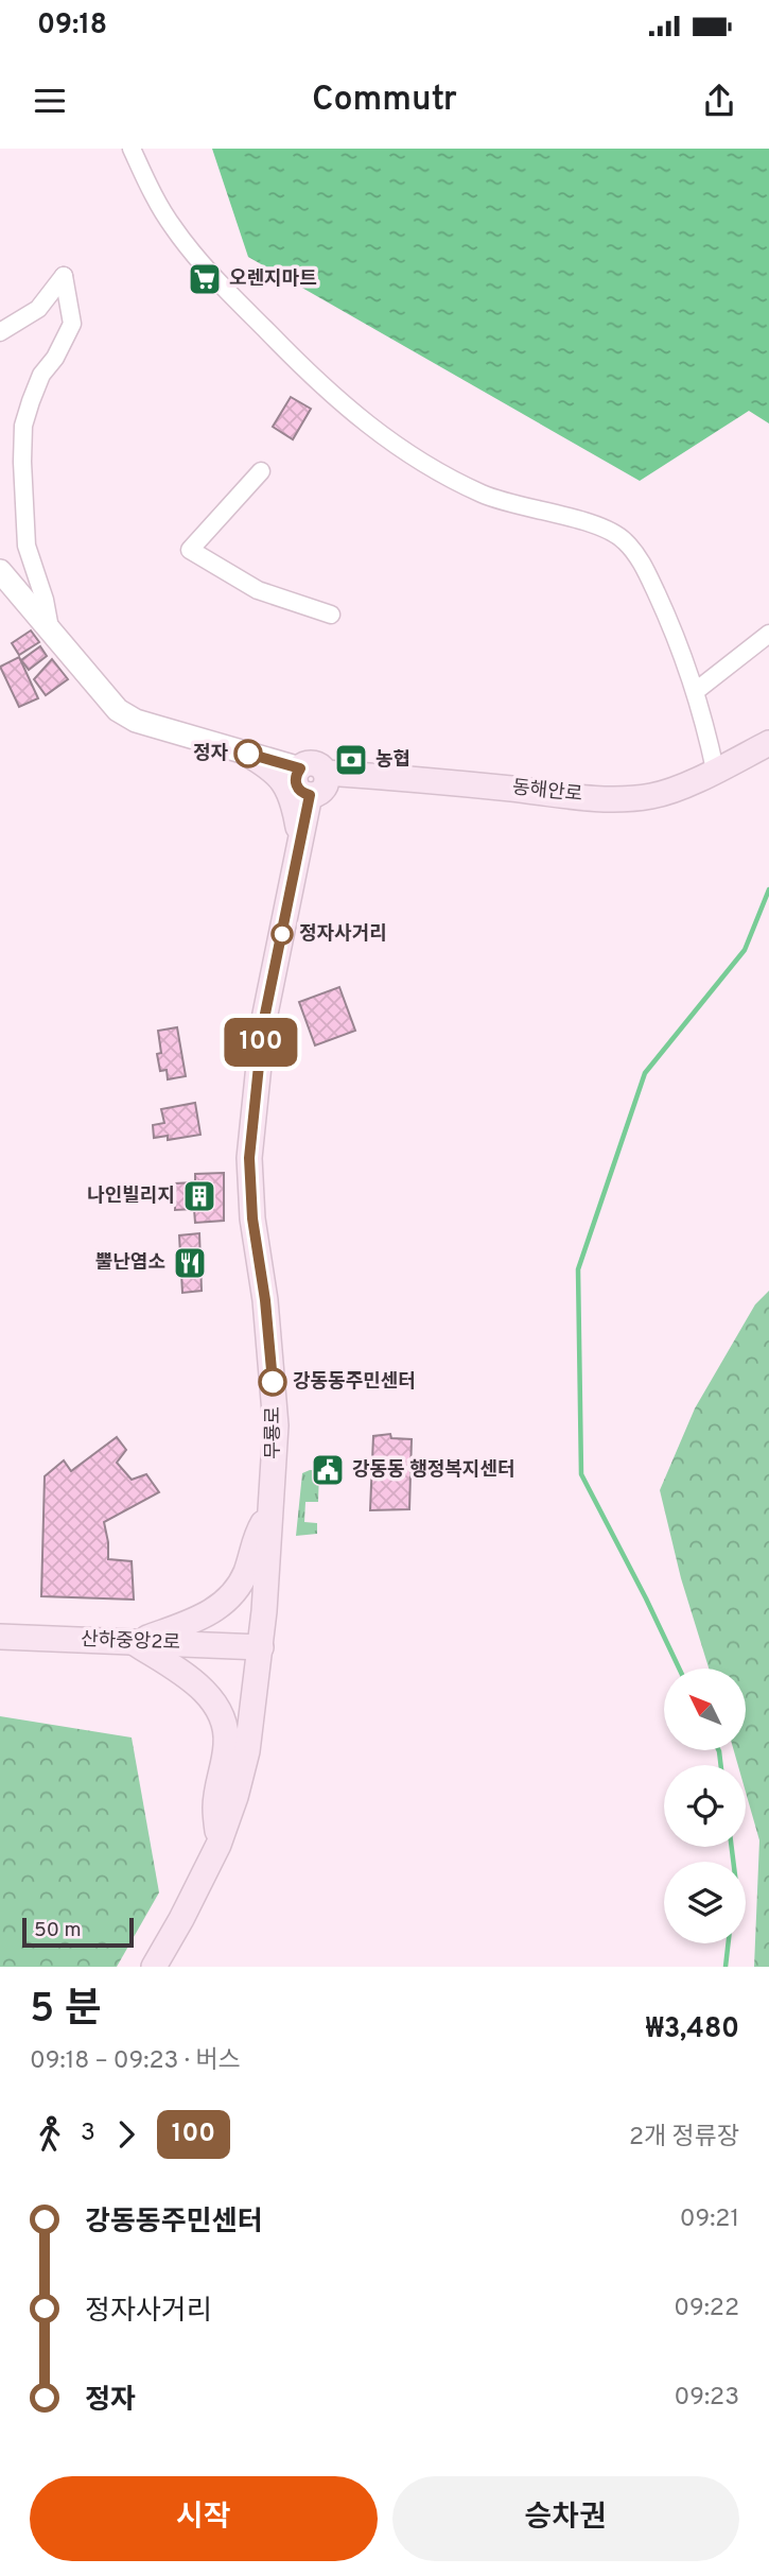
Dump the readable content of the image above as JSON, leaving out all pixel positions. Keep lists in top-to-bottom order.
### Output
{
  "streets": {
    "main road": ["동해안로", "무룡로", "산하중앙2로"]
  },
  "crossings": [
    ["동해안로", "무룡로"],
    ["무룡로", "산하중앙2로"]
  ],
  "places": {
    "supermarket": ["오렌지마트"],
    "other": ["정자", "정자사거리", "강동동주민센터"],
    "bank": ["농협"],
    "building": ["나인빌리지"],
    "restaurant": ["뿔난염소"],
    "public building": ["강동동 행정복지센터"]
  },
  "lines": ["bus line 100"],
  "scale_bar": "50 m",
  "north": "top left",
  "page": {
    "status": "09:18",
    "header": "Commutr",
    "on_map": "100",
    "scale": "50 m",
    "heading": ["5 분", "09:18 – 09:23 · 버스", "₩3,480"],
    "legs": ["3", "100", "2개 정류장"],
    "list": [
      {
        "name": "강동동주민센터",
        "value": "09:21"
      },
      {
        "name": "정자사거리",
        "value": "09:22"
      },
      {
        "name": "정자",
        "value": "09:23"
      }
    ],
    "buttons": ["시작", "승차권"]
  }
}
